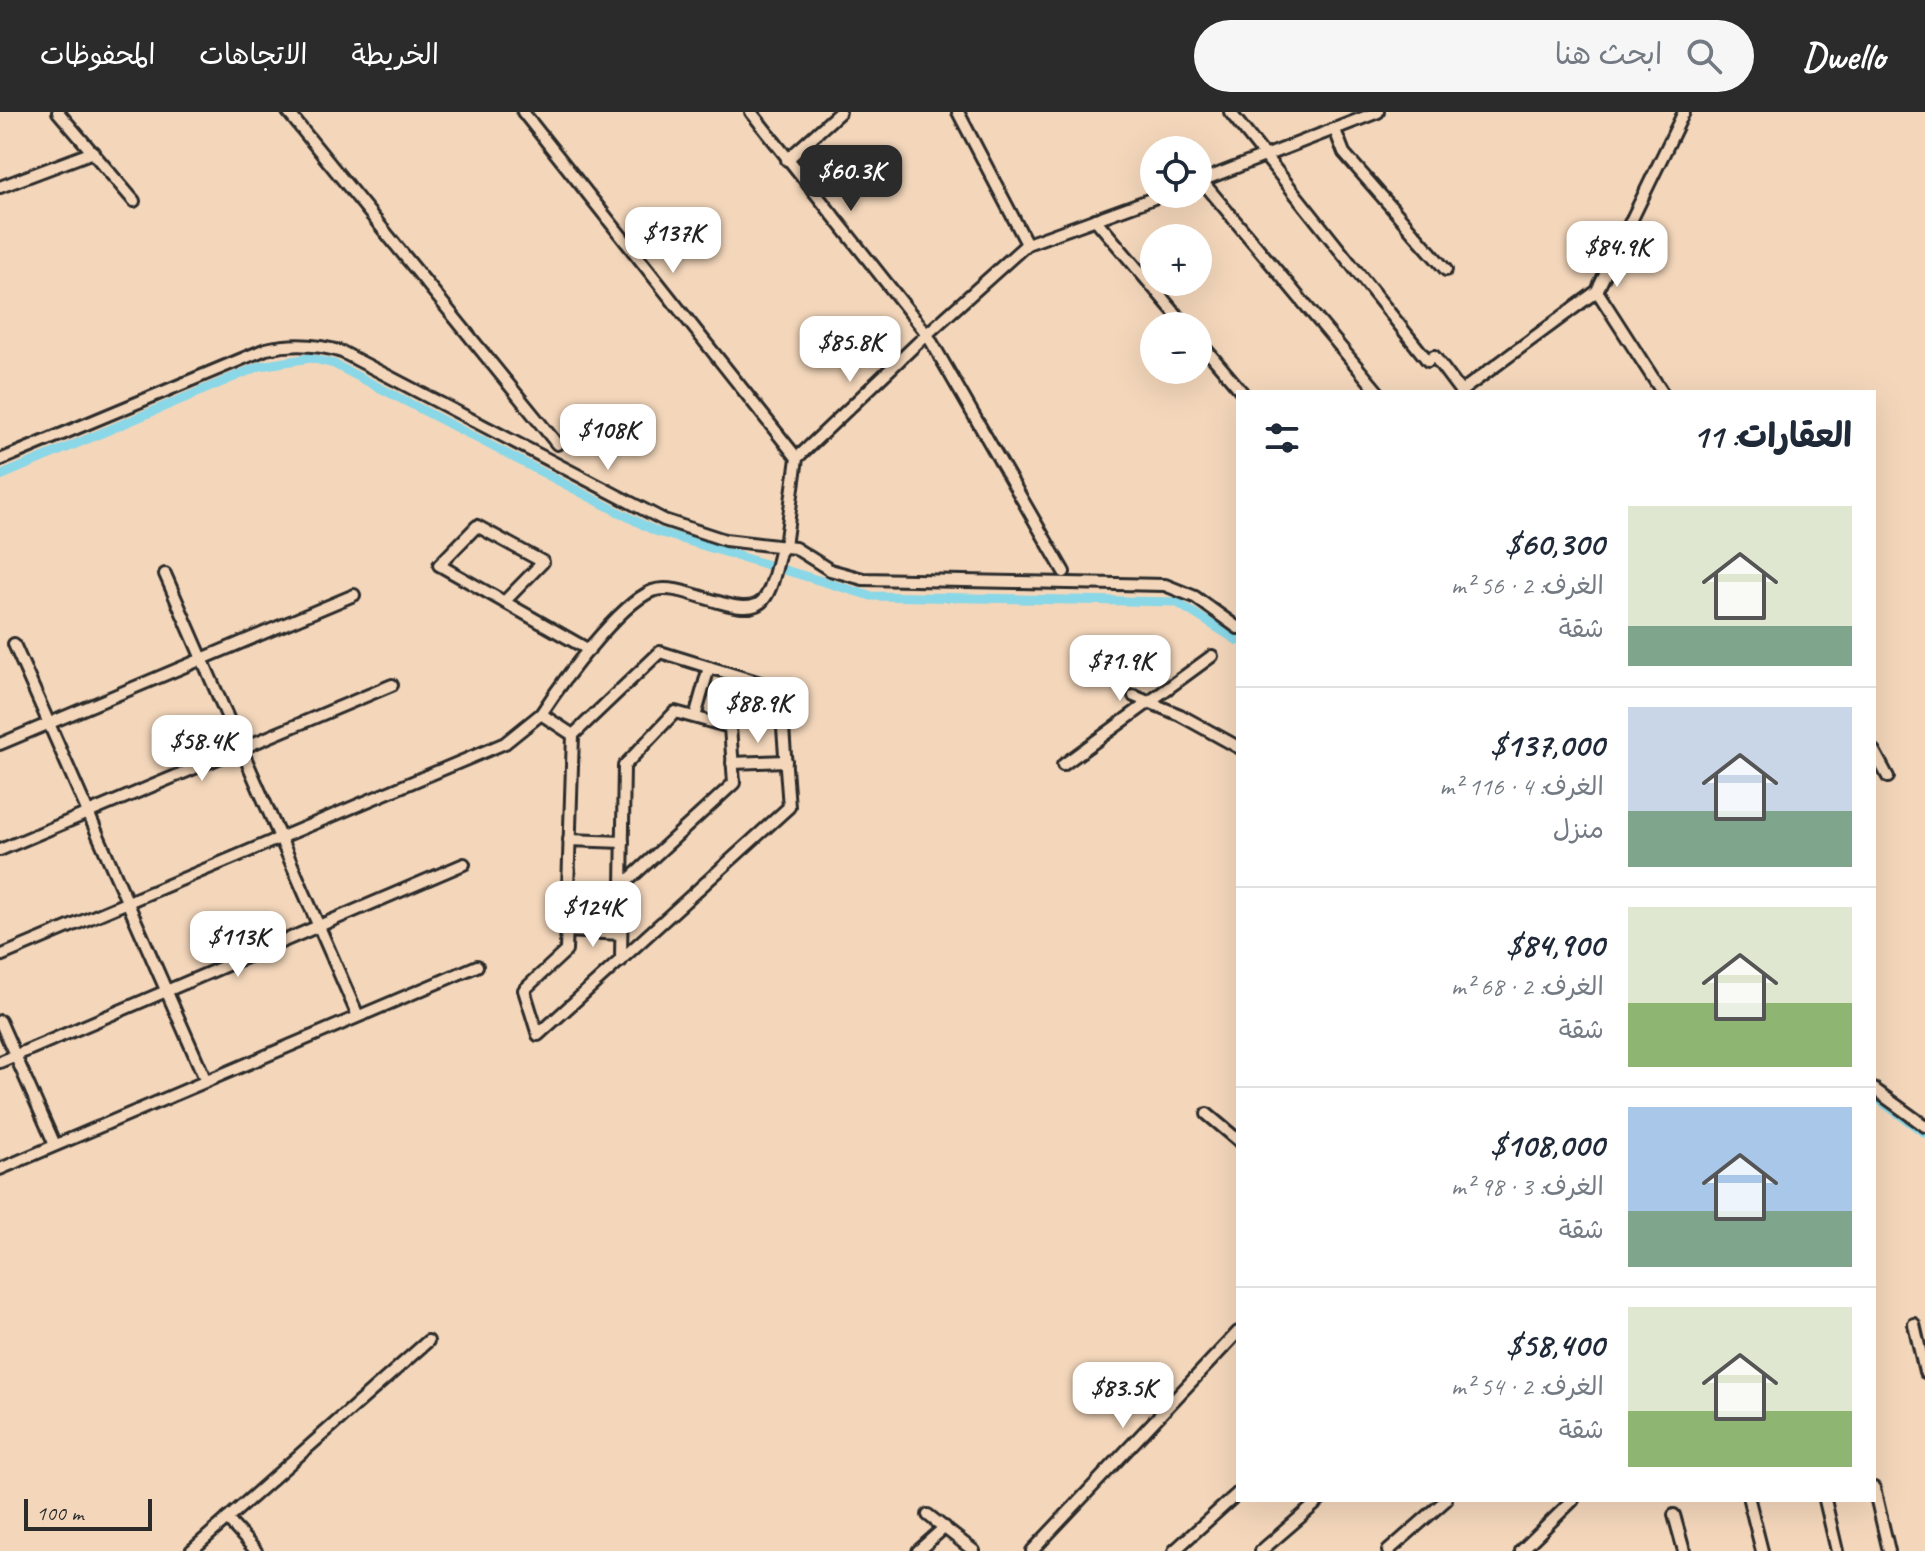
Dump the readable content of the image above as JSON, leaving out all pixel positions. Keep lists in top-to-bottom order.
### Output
{
  "scale_bar": "100 m",
  "page": {
    "header": "Dwello",
    "search": "ابحث هنا",
    "nav": ["الخريطة", "الاتجاهات", "المحفوظات"],
    "map_buttons": ["+", "−"],
    "price": [
      "$60.3K",
      "$137K",
      "$84.9K",
      "$85.8K",
      "$108K",
      "$71.9K",
      "$88.9K",
      "$58.4K",
      "$124K",
      "$113K",
      "$83.5K"
    ],
    "heading": "العقارات: 11",
    "list": [
      {
        "name": "$60,300",
        "note": "الغرف: 2 · 56 m² · شقة"
      },
      {
        "name": "$137,000",
        "note": "الغرف: 4 · 116 m² · منزل"
      },
      {
        "name": "$84,900",
        "note": "الغرف: 2 · 68 m² · شقة"
      },
      {
        "name": "$108,000",
        "note": "الغرف: 3 · 98 m² · شقة"
      },
      {
        "name": "$58,400",
        "note": "الغرف: 2 · 54 m² · شقة"
      }
    ],
    "scale": "100 m"
  }
}
